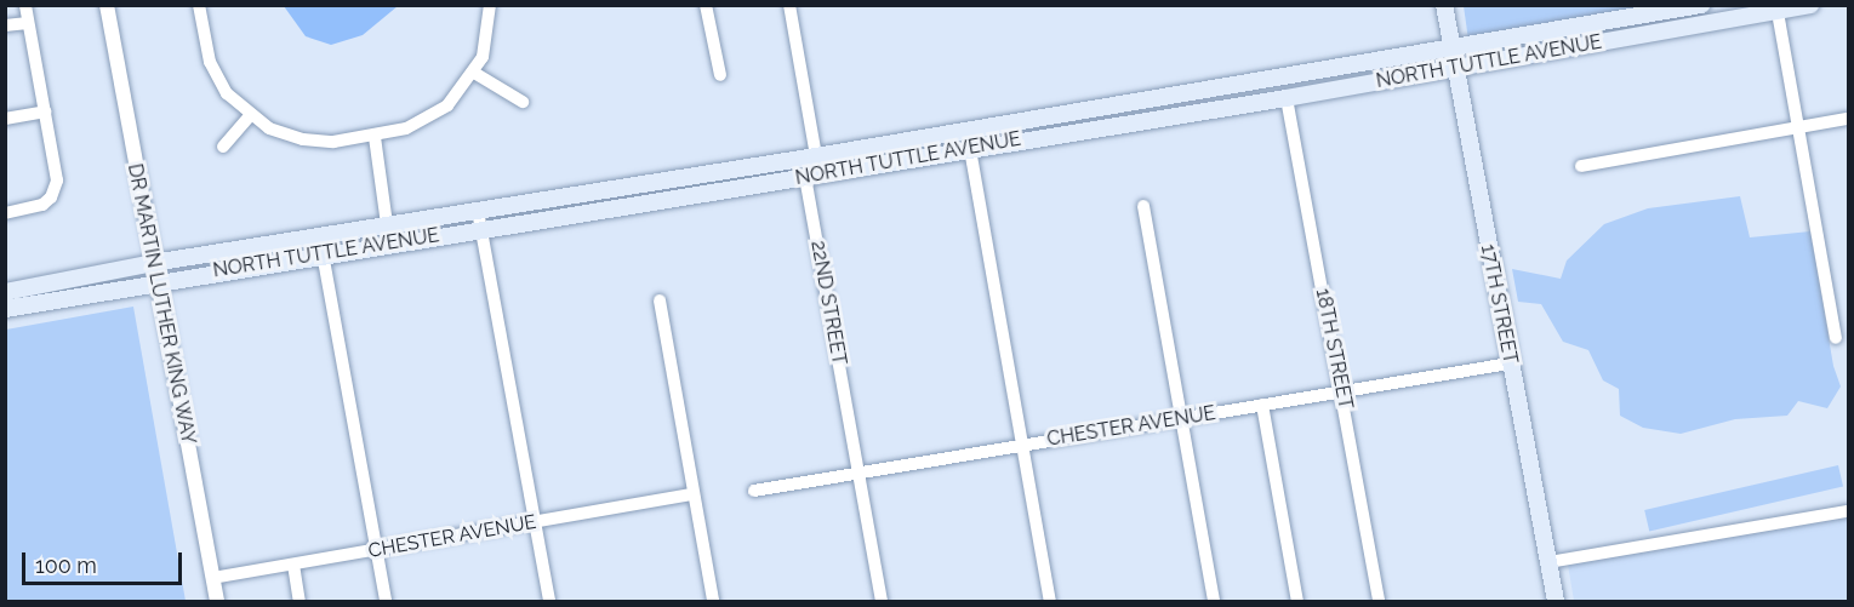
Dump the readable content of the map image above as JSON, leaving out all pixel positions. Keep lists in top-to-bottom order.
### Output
{
  "streets": {
    "main road": ["NORTH TUTTLE AVENUE", "17TH STREET"],
    "street": [
      "22ND STREET",
      "DR MARTIN LUTHER KING WAY",
      "18TH STREET",
      "CHESTER AVENUE"
    ]
  },
  "crossings": [
    ["NORTH TUTTLE AVENUE", "22ND STREET"],
    ["NORTH TUTTLE AVENUE", "DR MARTIN LUTHER KING WAY"],
    ["NORTH TUTTLE AVENUE", "17TH STREET"],
    ["NORTH TUTTLE AVENUE", "18TH STREET"],
    ["22ND STREET", "CHESTER AVENUE"],
    ["DR MARTIN LUTHER KING WAY", "CHESTER AVENUE"],
    ["17TH STREET", "CHESTER AVENUE"],
    ["18TH STREET", "CHESTER AVENUE"]
  ],
  "scale_bar": "100 m"
}
